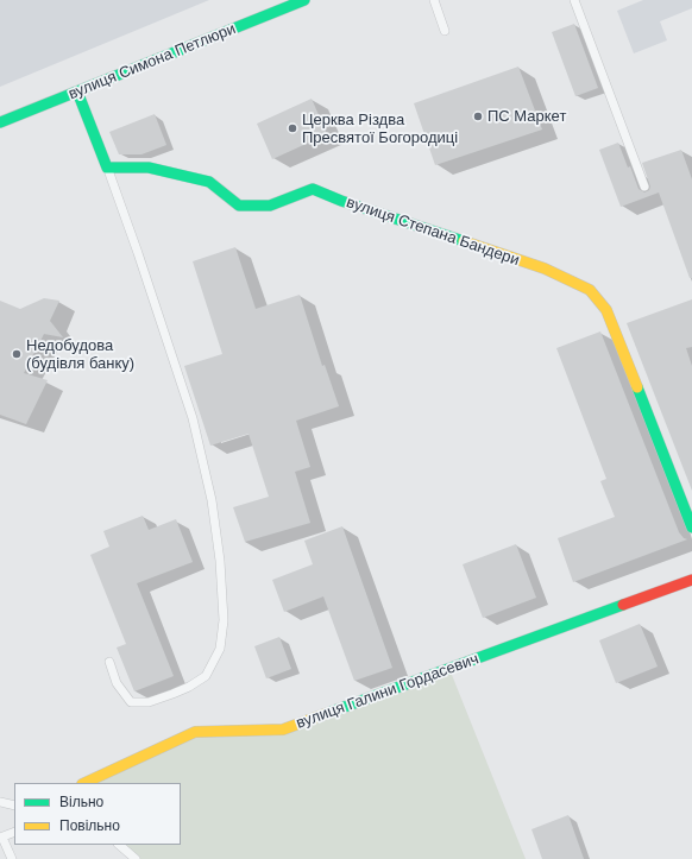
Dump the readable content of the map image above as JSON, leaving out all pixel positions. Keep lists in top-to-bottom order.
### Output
{
  "streets": {
    "main road": ["вулиця Симона Петлюри", "вулиця Степана Бандери", "вулиця Галини Гордасевич"]
  },
  "places": ["ПС Маркет", "Церква Різдва Пресвятої Богородиці", "Недобудова (будівля банку)"],
  "legend": ["Вільно", "Повільно"]
}
